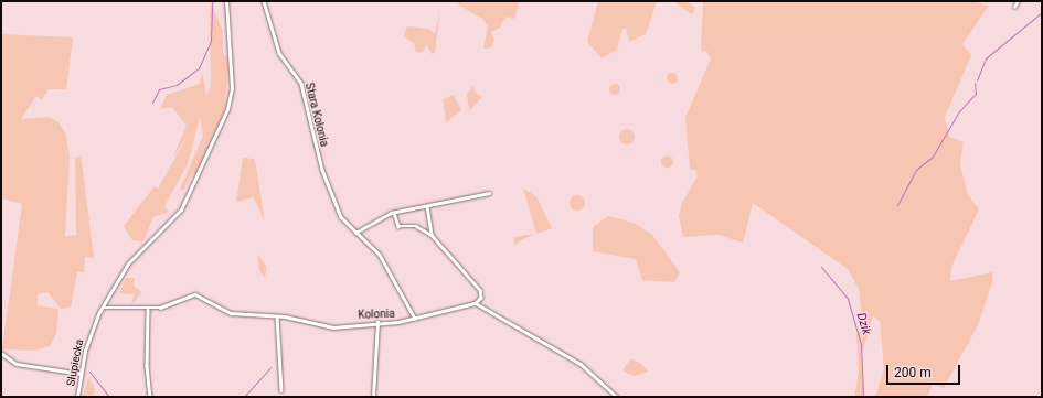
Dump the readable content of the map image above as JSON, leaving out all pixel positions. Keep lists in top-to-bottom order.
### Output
{
  "streets": {
    "main road": ["Słupiecka"],
    "street": ["Stara Kolonia", "Kolonia"]
  },
  "crossings": [
    ["Stara Kolonia", "Kolonia"]
  ],
  "water": ["Dzik"],
  "scale_bar": "200 m"
}
